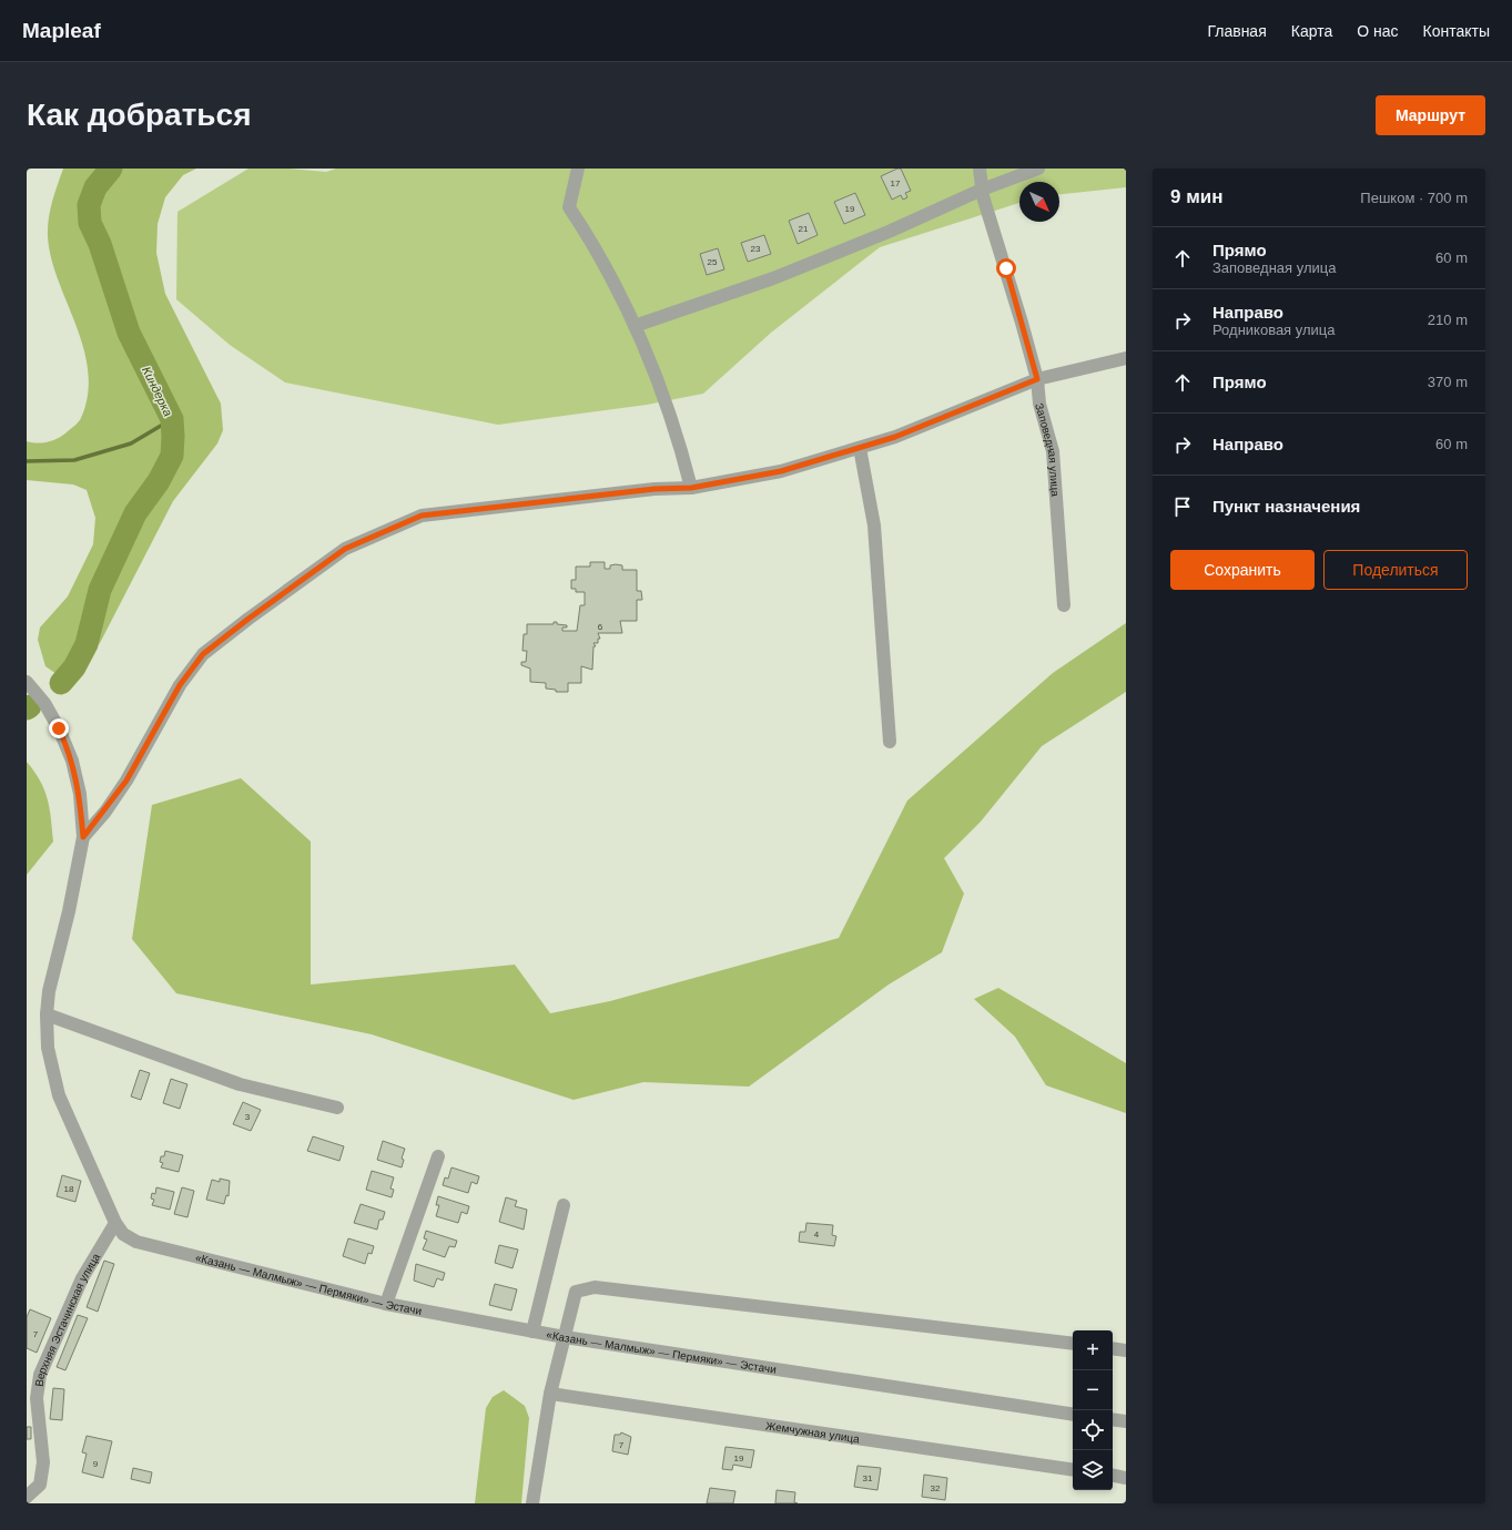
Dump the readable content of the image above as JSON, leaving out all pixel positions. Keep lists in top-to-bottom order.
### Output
{
  "streets": {
    "street": [
      "Заповедная улица",
      "«Казань — Малмыж» — Пермяки» — Эстачи",
      "Верхняя Эстачинская улица",
      "Жемчужная улица"
    ]
  },
  "crossings": [
    ["«Казань — Малмыж» — Пермяки» — Эстачи", "Верхняя Эстачинская улица"]
  ],
  "water": ["Киндерка"],
  "house_numbers": [
    "17",
    "19",
    "21",
    "23",
    "25",
    "6",
    "3",
    "18",
    "4",
    "7",
    "7",
    "19",
    "9",
    "31",
    "32"
  ],
  "north": "bottom right",
  "page": {
    "header": "Mapleaf",
    "nav": [
      "Главная",
      "Карта",
      "О нас",
      "Контакты"
    ],
    "buttons": [
      "Маршрут",
      ["Сохранить", "Поделиться"]
    ],
    "title": "Как добраться",
    "heading": ["9 мин", "Пешком · 700 m"],
    "list": [
      ["Прямо", "Заповедная улица", "60 m"],
      ["Направо", "Родниковая улица", "210 m"],
      ["Прямо", "370 m"],
      ["Направо", "60 m"],
      "Пункт назначения"
    ],
    "map_buttons": ["+", "−"]
  }
}
